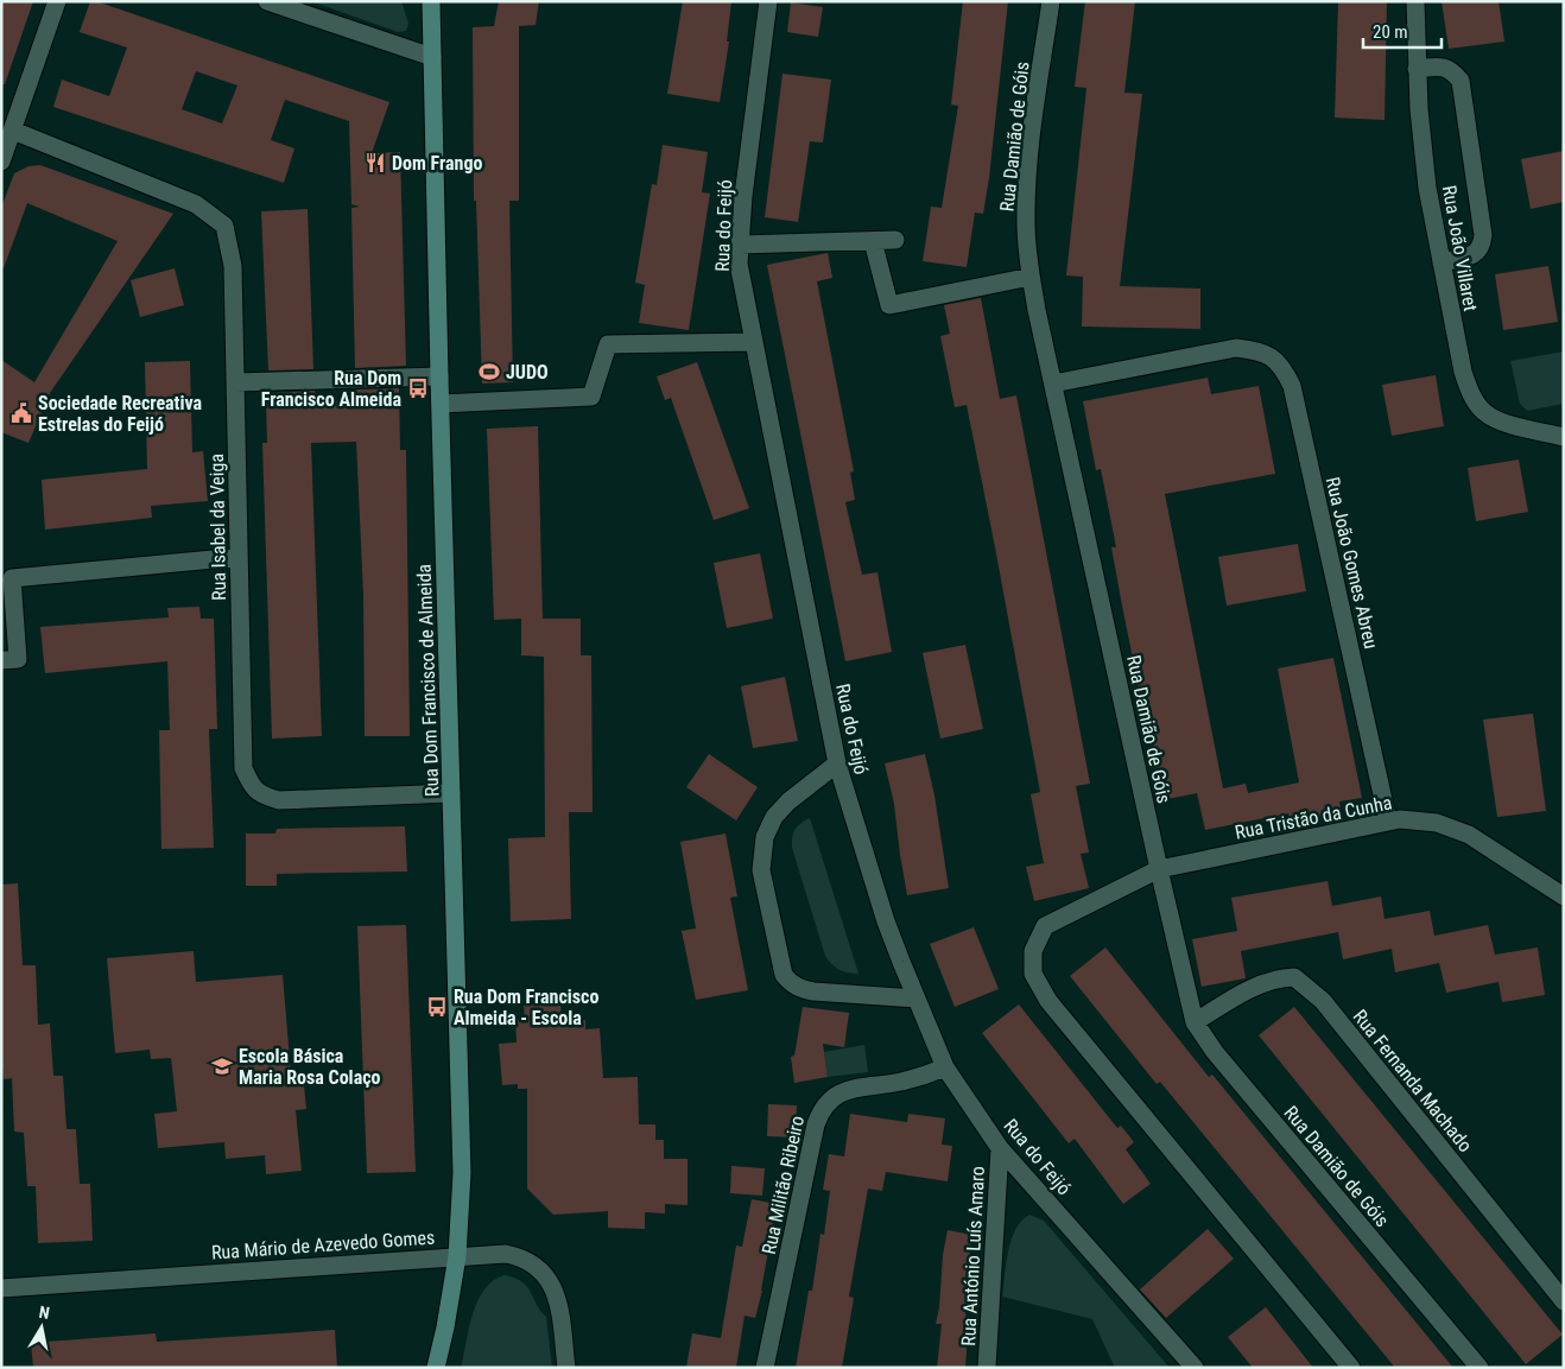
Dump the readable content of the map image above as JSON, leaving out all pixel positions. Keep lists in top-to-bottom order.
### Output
{
  "streets": {
    "main road": ["Rua Dom Francisco de Almeida"],
    "street": [
      "Rua Damião de Góis",
      "Rua do Feijó",
      "Rua João Villaret",
      "Rua Isabel da Veiga",
      "Rua João Gomes Abreu",
      "Rua Tristão da Cunha",
      "Rua Fernanda Machado",
      "Rua Militão Ribeiro",
      "Rua Mário de Azevedo Gomes",
      "Rua António Luís Amaro"
    ]
  },
  "crossings": [
    ["Rua Damião de Góis", "Rua João Gomes Abreu"],
    ["Rua Damião de Góis", "Rua Tristão da Cunha"],
    ["Rua Damião de Góis", "Rua Fernanda Machado"],
    ["Rua do Feijó", "Rua Militão Ribeiro"],
    ["Rua do Feijó", "Rua António Luís Amaro"],
    ["Rua Isabel da Veiga", "Rua Dom Francisco de Almeida"],
    ["Rua João Gomes Abreu", "Rua Tristão da Cunha"],
    ["Rua Dom Francisco de Almeida", "Rua Mário de Azevedo Gomes"]
  ],
  "places": {
    "restaurant": ["Dom Frango"],
    "sports": ["JUDO"],
    "bus stop": ["Rua Dom Francisco Almeida", "Rua Dom Francisco Almeida - Escola"],
    "public building": ["Sociedade Recreativa Estrelas do Feijó"],
    "school or university": ["Escola Básica Maria Rosa Colaço"]
  },
  "scale_bar": "20 m",
  "north": "top"
}
